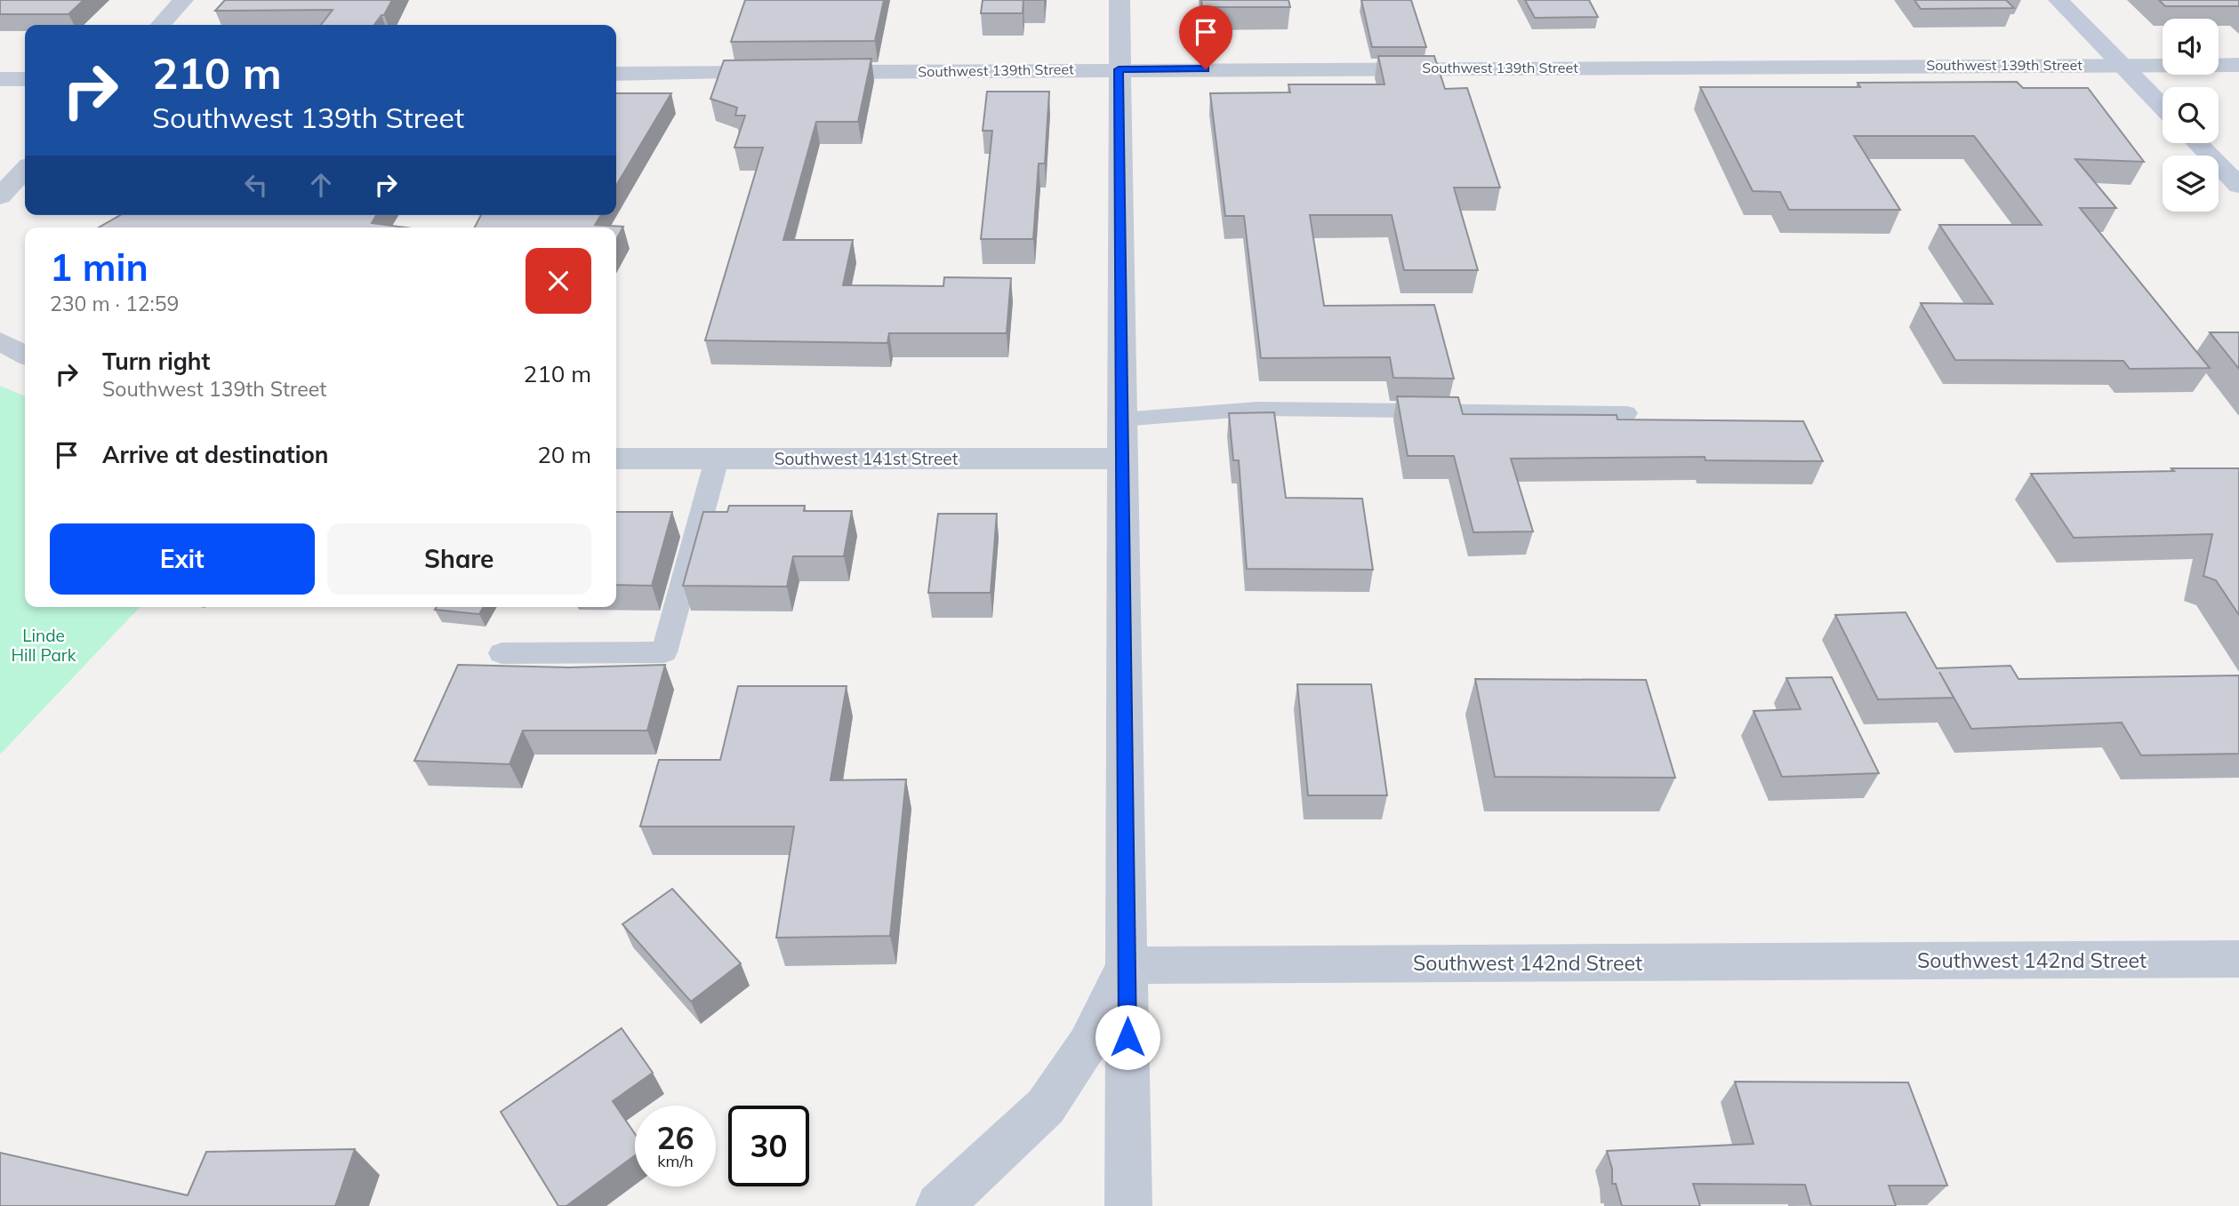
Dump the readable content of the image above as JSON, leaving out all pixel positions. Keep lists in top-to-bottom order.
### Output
{
  "streets": {
    "street": ["Southwest 139th Street", "Southwest 141st Street", "Southwest 142nd Street"]
  },
  "parks": ["Linde Hill Park"],
  "page": {
    "turn": ["210 m", "Southwest 139th Street"],
    "heading": ["1 min", "230 m · 12:59"],
    "list": [
      {
        "name": "Turn right",
        "note": "Southwest 139th Street",
        "value": "210 m"
      },
      {
        "name": "Arrive at destination",
        "value": "20 m"
      }
    ],
    "buttons": ["Exit", "Share"],
    "speed": "26 km/h",
    "limit": "30"
  }
}
